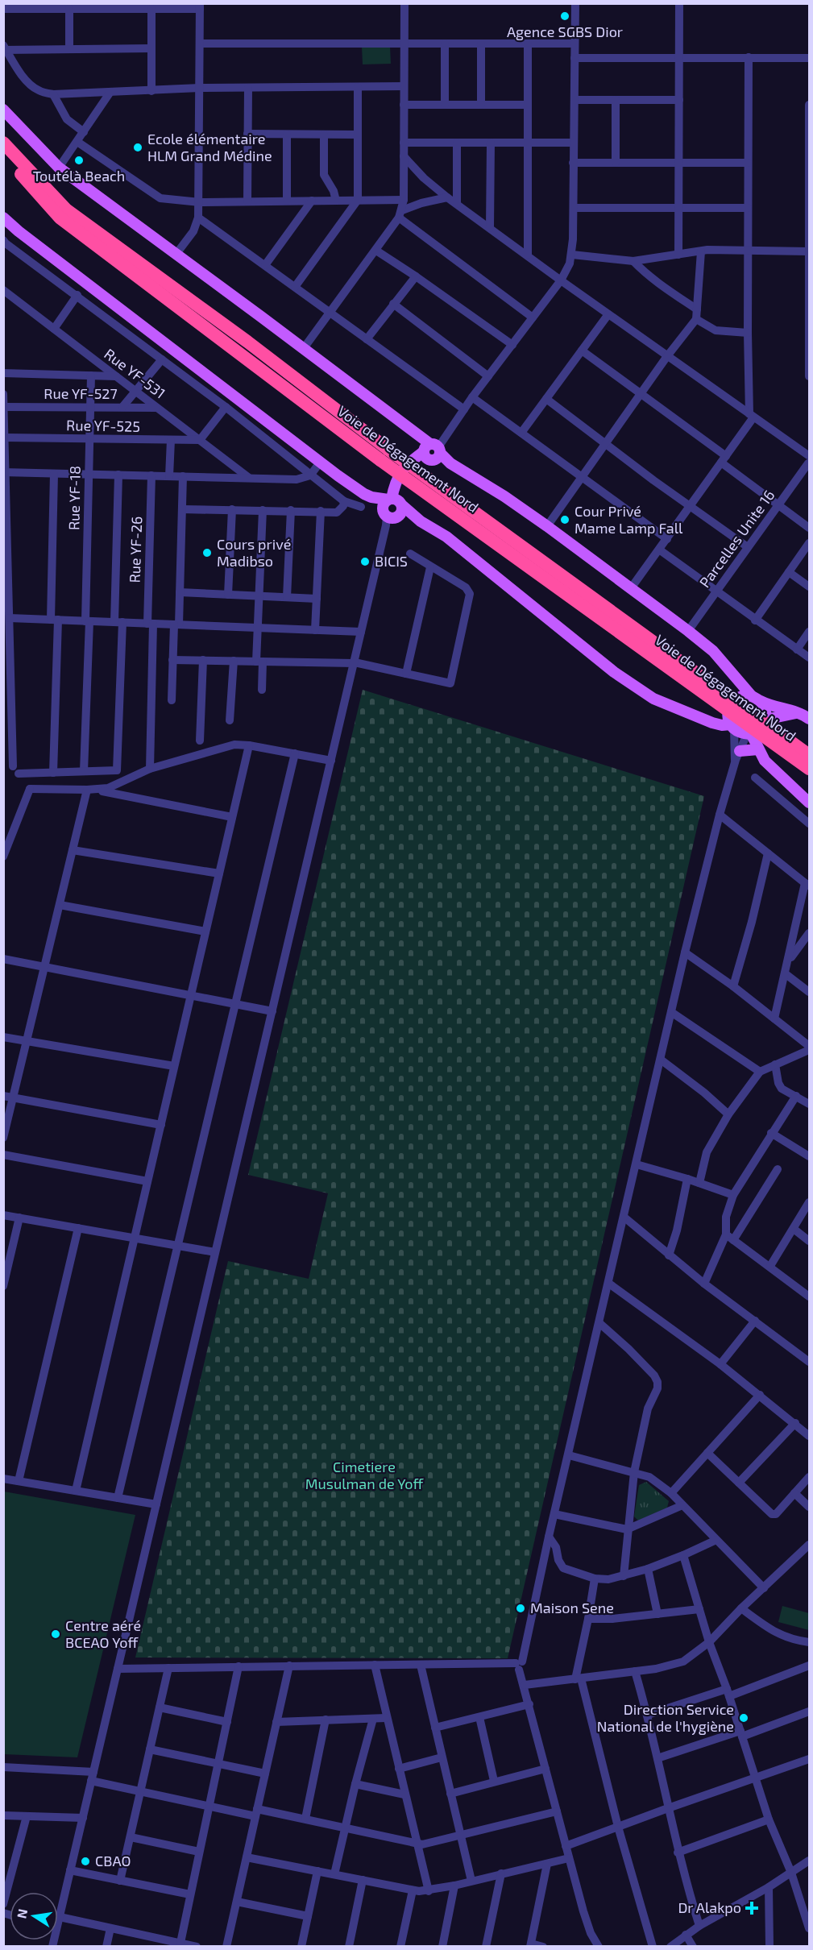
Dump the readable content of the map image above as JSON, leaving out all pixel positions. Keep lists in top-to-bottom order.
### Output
{
  "streets": {
    "highway": ["Voie de Dégagement Nord"],
    "street": [
      "Rue YF-531",
      "Rue YF-527",
      "Rue YF-525",
      "Rue YF-18",
      "Parcelles Unite 16",
      "Rue YF-26"
    ]
  },
  "crossings": [
    ["Rue YF-531", "Rue YF-527"],
    ["Rue YF-531", "Rue YF-525"],
    ["Rue YF-527", "Rue YF-18"],
    ["Rue YF-525", "Rue YF-18"]
  ],
  "parks": ["Cimetiere Musulman de Yoff"],
  "places": {
    "other": [
      "Agence SGBS Dior",
      "Ecole élémentaire HLM Grand Médine",
      "Toutélà Beach",
      "Cour Privé Mame Lamp Fall",
      "Cours privé Madibso",
      "BICIS",
      "Maison Sene",
      "Centre aéré BCEAO Yoff",
      "Direction Service National de l'hygiène",
      "CBAO"
    ],
    "health": ["Dr Alakpo"]
  },
  "north": "left"
}
